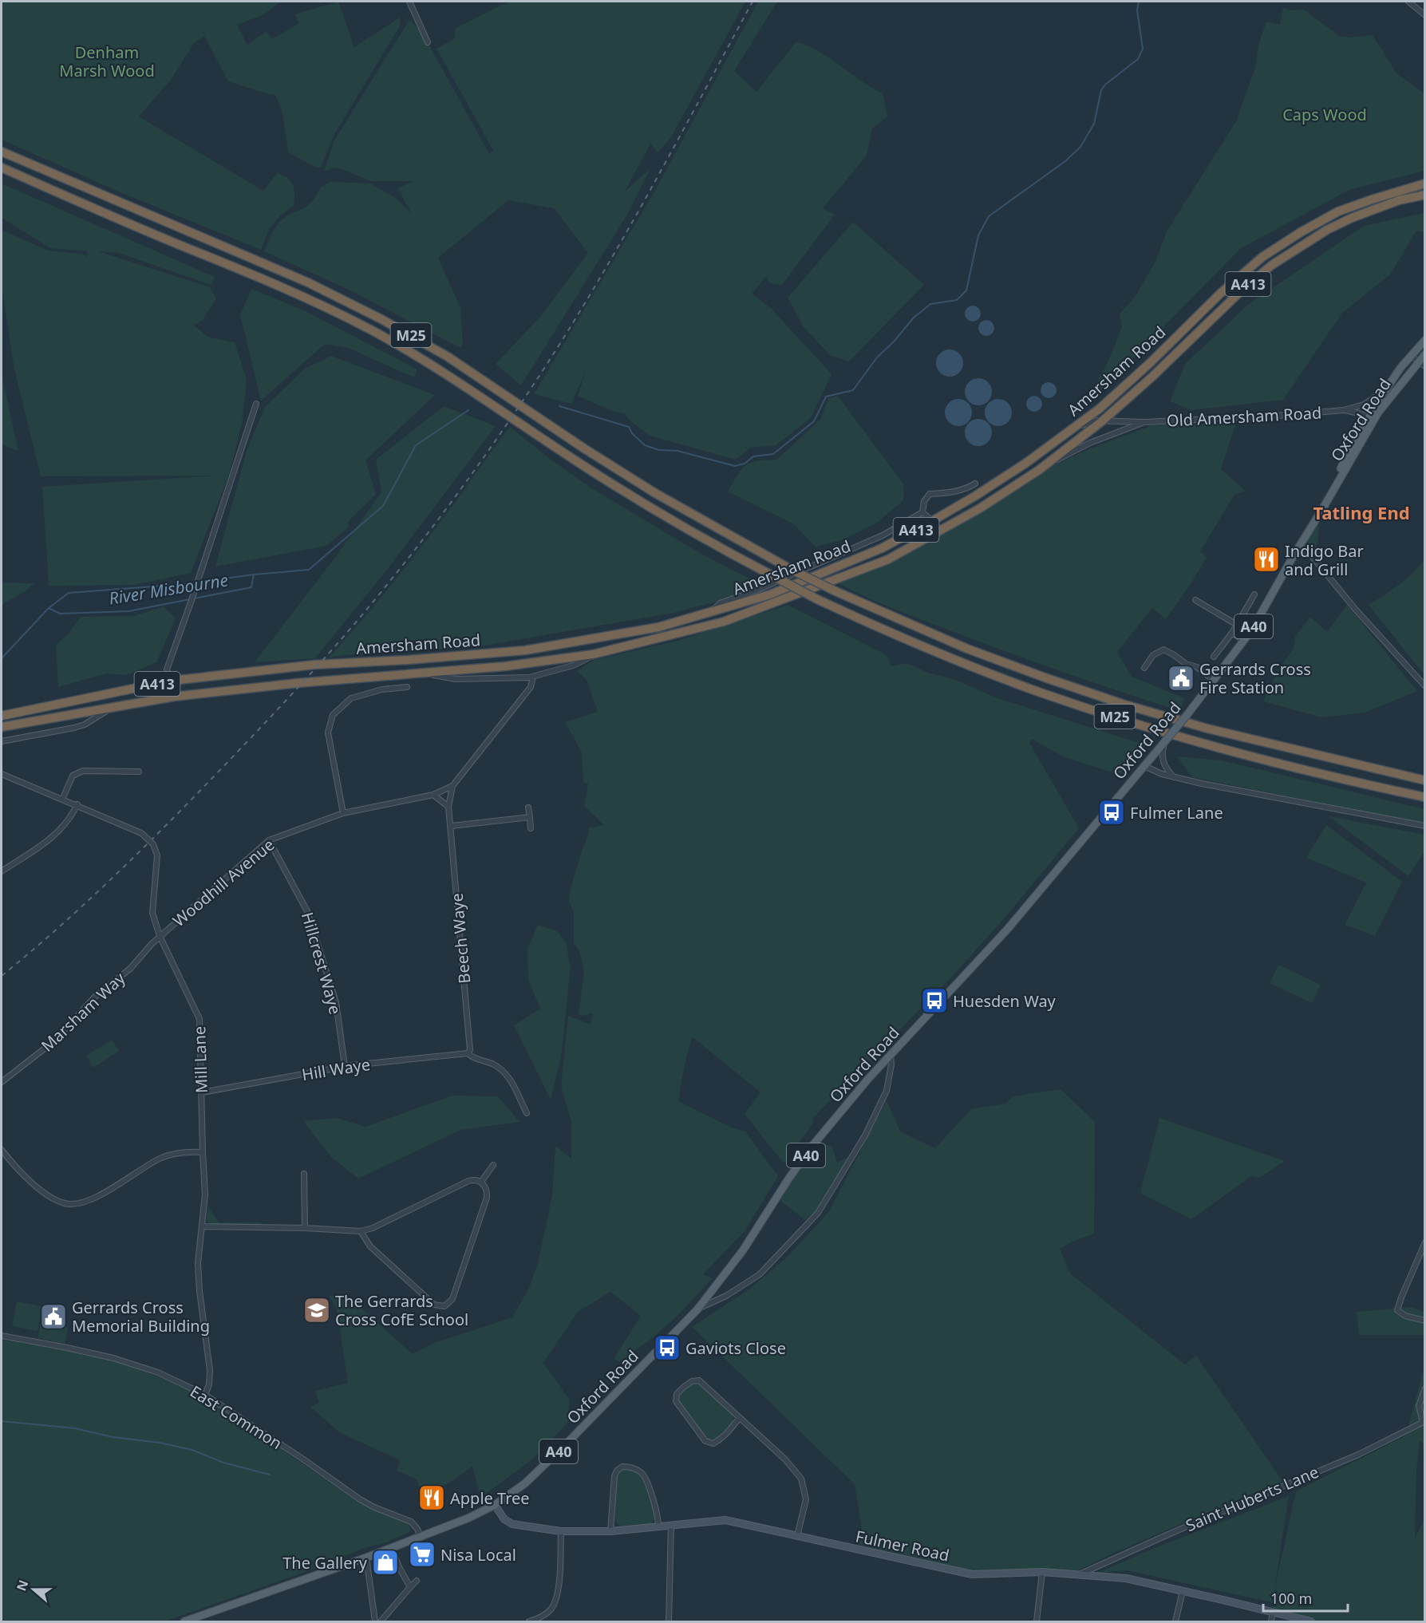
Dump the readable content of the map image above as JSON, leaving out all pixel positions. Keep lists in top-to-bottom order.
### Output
{
  "streets": {
    "highway": ["A413", "M25", "Amersham Road"],
    "main road": ["Oxford Road", "A40"],
    "street": [
      "Old Amersham Road",
      "Woodhill Avenue",
      "Beech Waye",
      "Hillcrest Waye",
      "Marsham Way",
      "Mill Lane",
      "Hill Waye",
      "East Common",
      "Saint Huberts Lane",
      "Fulmer Road"
    ]
  },
  "crossings": [
    ["A413", "Old Amersham Road"],
    ["Amersham Road", "Old Amersham Road"],
    ["Old Amersham Road", "Oxford Road"],
    ["Old Amersham Road", "A40"],
    ["Oxford Road", "A40"],
    ["Oxford Road", "East Common"],
    ["Oxford Road", "Fulmer Road"],
    ["Woodhill Avenue", "Beech Waye"],
    ["Woodhill Avenue", "Hillcrest Waye"],
    ["Woodhill Avenue", "Marsham Way"],
    ["Woodhill Avenue", "Mill Lane"],
    ["Beech Waye", "Hill Waye"],
    ["Hillcrest Waye", "Hill Waye"],
    ["Marsham Way", "Mill Lane"],
    ["Mill Lane", "Hill Waye"],
    ["Mill Lane", "East Common"],
    ["Saint Huberts Lane", "Fulmer Road"]
  ],
  "districts": ["Tatling End"],
  "water": ["River Misbourne"],
  "parks": ["Denham Marsh Wood", "Caps Wood"],
  "places": {
    "restaurant": ["Indigo Bar and Grill", "Apple Tree"],
    "public building": ["Gerrards Cross Fire Station", "Gerrards Cross Memorial Building"],
    "bus stop": ["Fulmer Lane", "Huesden Way", "Gaviots Close"],
    "school or university": ["The Gerrards Cross CofE School"],
    "supermarket": ["Nisa Local"],
    "shop": ["The Gallery"]
  },
  "scale_bar": "100 m",
  "north": "left"
}
